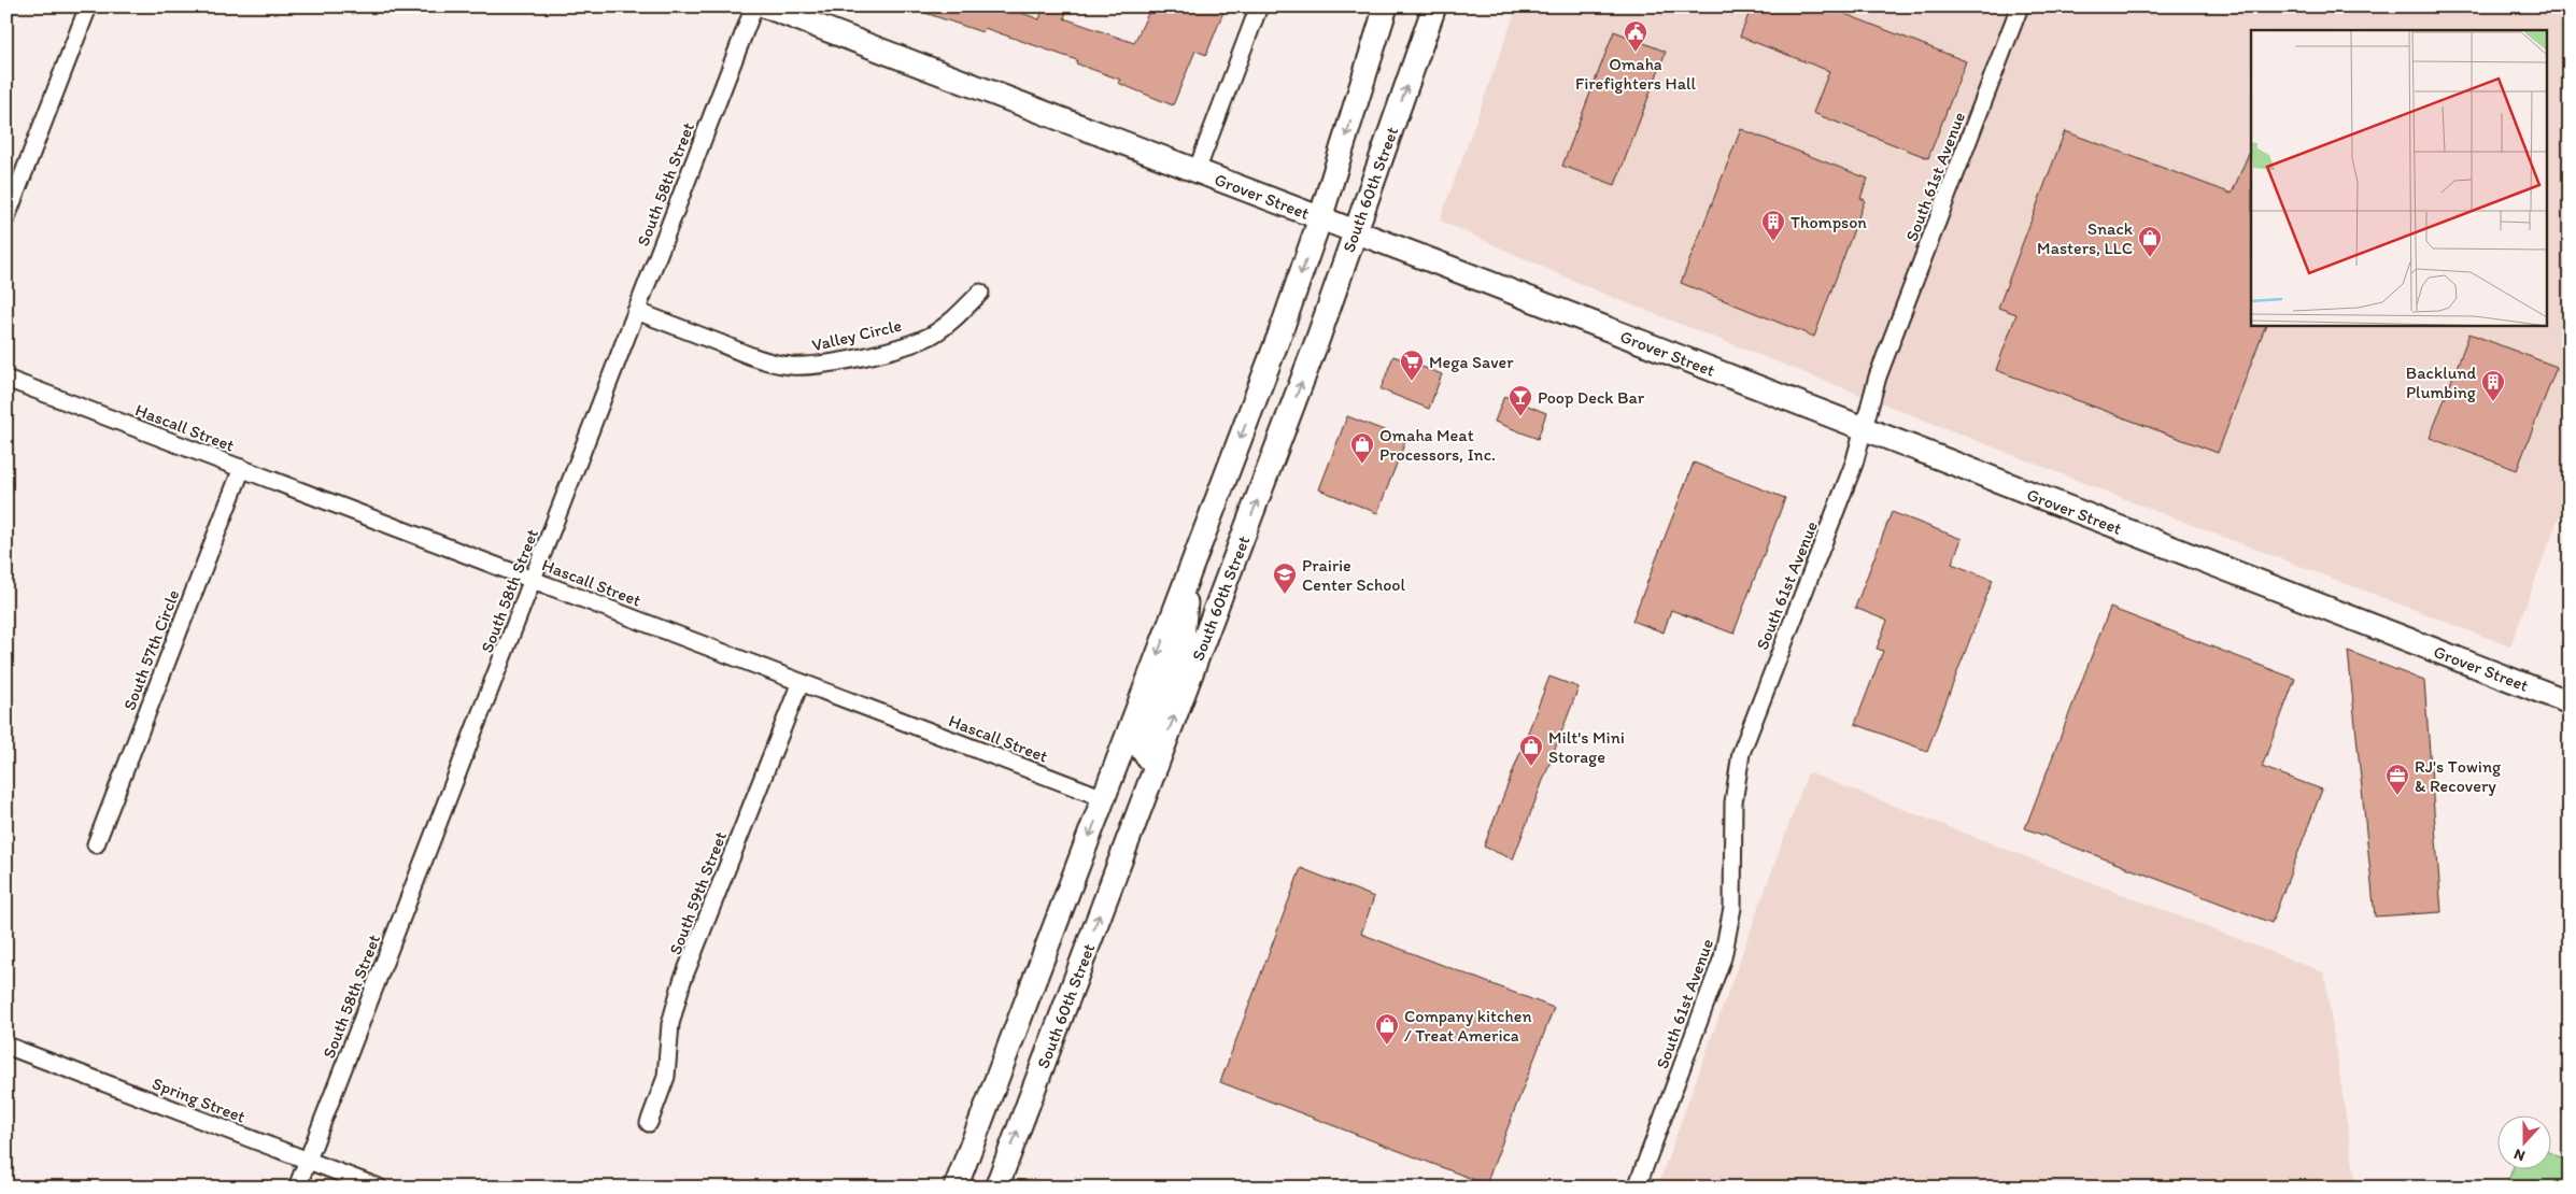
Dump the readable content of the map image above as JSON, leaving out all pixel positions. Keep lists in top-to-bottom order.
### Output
{
  "streets": {
    "main road": ["South 60th Street", "Grover Street"],
    "street": [
      "South 61st Avenue",
      "South 58th Street",
      "Valley Circle",
      "Hascall Street",
      "South 57th Circle",
      "South 59th Street",
      "Spring Street"
    ]
  },
  "crossings": [
    ["South 61st Avenue", "Grover Street"],
    ["South 58th Street", "Valley Circle"],
    ["South 58th Street", "Hascall Street"],
    ["South 58th Street", "Spring Street"],
    ["South 60th Street", "Grover Street"],
    ["South 60th Street", "Hascall Street"],
    ["Hascall Street", "South 57th Circle"],
    ["Hascall Street", "South 59th Street"]
  ],
  "places": {
    "public building": ["Omaha Firefighters Hall"],
    "building": ["Thompson", "Backlund Plumbing"],
    "shop": [
      "Snack Masters, LLC",
      "Omaha Meat Processors, Inc.",
      "Milt's Mini Storage",
      "Company kitchen / Treat America"
    ],
    "supermarket": ["Mega Saver"],
    "bar": ["Poop Deck Bar"],
    "school or university": ["Prairie Center School"],
    "office": ["RJ's Towing & Recovery"]
  },
  "north": "bottom"
}
